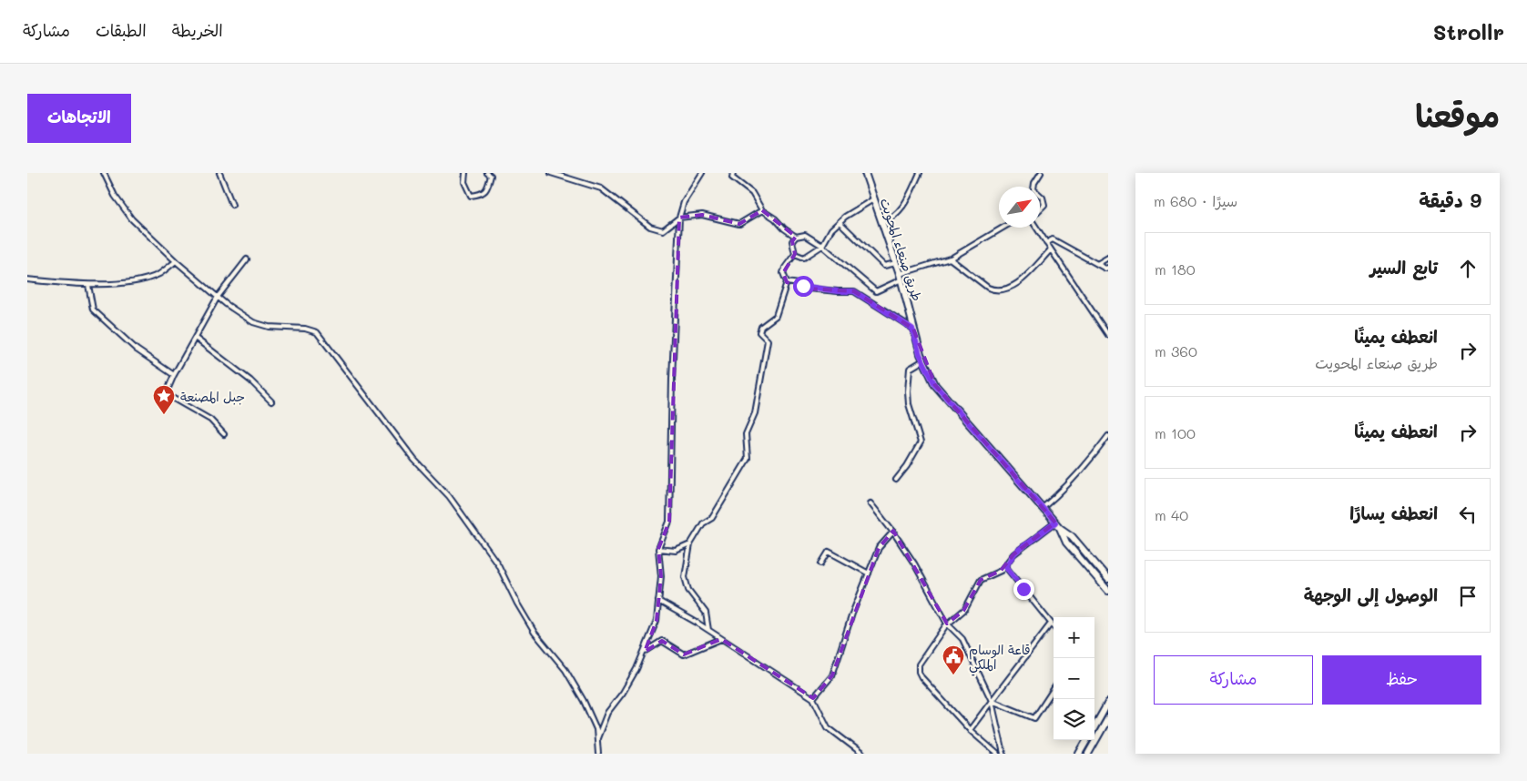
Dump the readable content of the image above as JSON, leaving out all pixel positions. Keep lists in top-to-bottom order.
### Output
{
  "streets": {
    "main road": ["طريق صنعاء المحويت"]
  },
  "places": {
    "place": ["جبل المصنعة"],
    "public building": ["قاعة الوسام الملكي"]
  },
  "north": "top right",
  "page": {
    "header": "Strollr",
    "nav": ["الخريطة", "الطبقات", "مشاركة"],
    "title": "موقعنا",
    "buttons": [
      "الاتجاهات",
      ["حفظ", "مشاركة"]
    ],
    "heading": ["9 دقيقة", "سيرًا · 680 m"],
    "list": [
      ["تابع السير", "180 m"],
      ["انعطف يمينًا", "طريق صنعاء المحويت", "360 m"],
      ["انعطف يمينًا", "100 m"],
      ["انعطف يسارًا", "40 m"],
      "الوصول إلى الوجهة"
    ],
    "map_buttons": ["+", "−"]
  }
}
